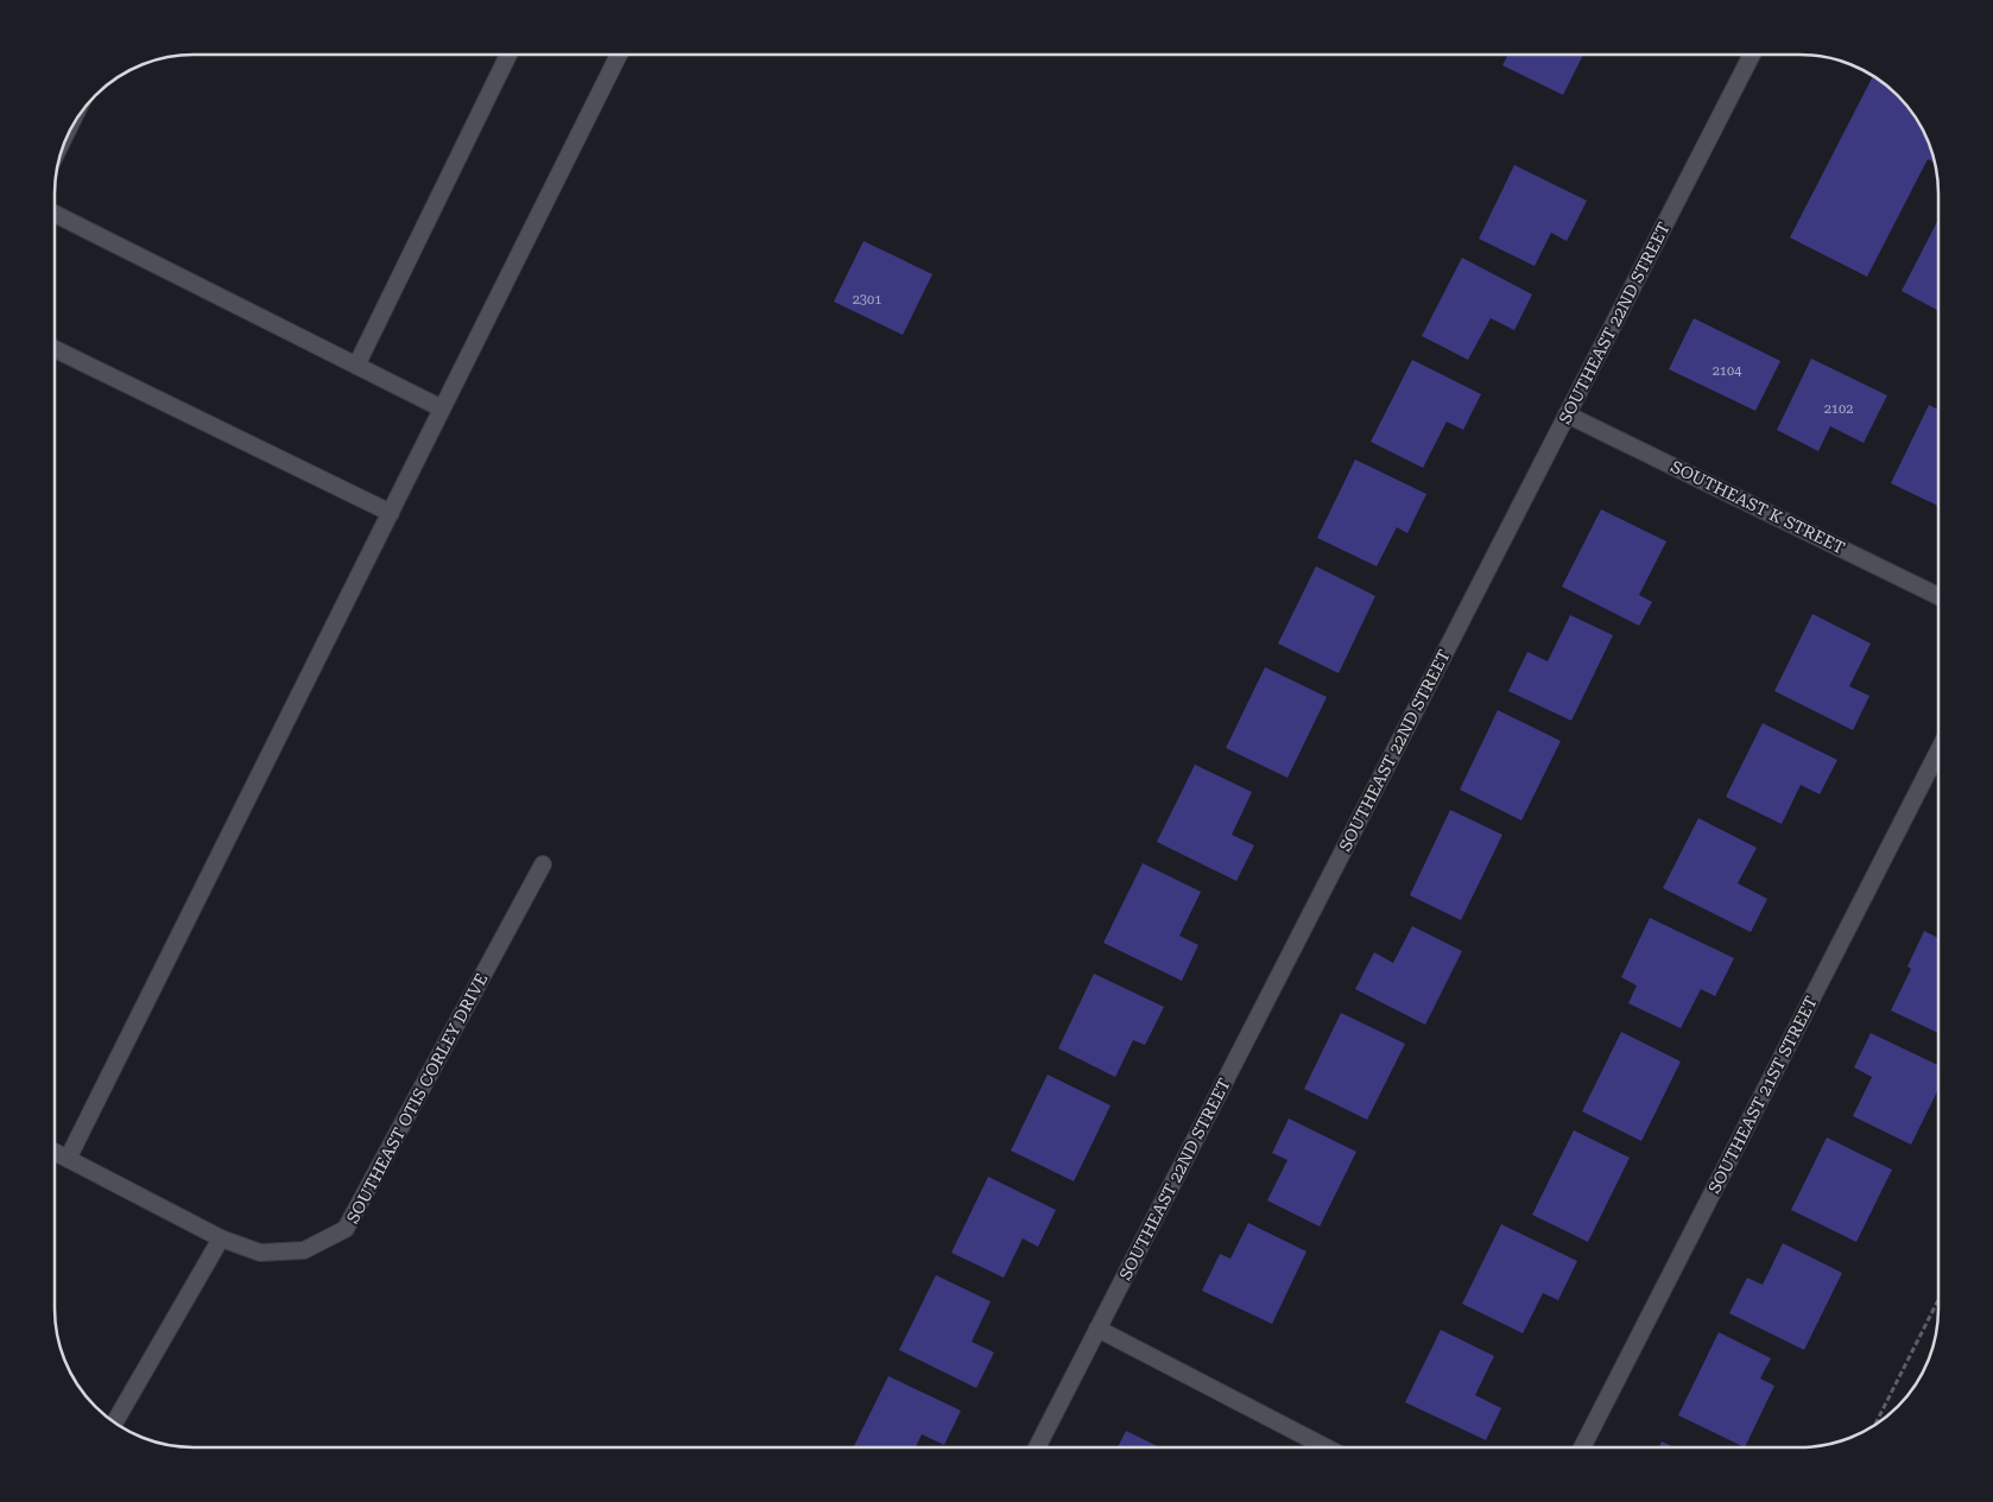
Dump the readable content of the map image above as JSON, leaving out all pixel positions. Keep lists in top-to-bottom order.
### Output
{
  "streets": {
    "street": [
      "SOUTHEAST 22ND STREET",
      "SOUTHEAST K STREET",
      "SOUTHEAST 21ST STREET",
      "SOUTHEAST OTIS CORLEY DRIVE"
    ]
  },
  "crossings": [
    ["SOUTHEAST 22ND STREET", "SOUTHEAST K STREET"]
  ],
  "house_numbers": ["2301", "2104", "2102"]
}
